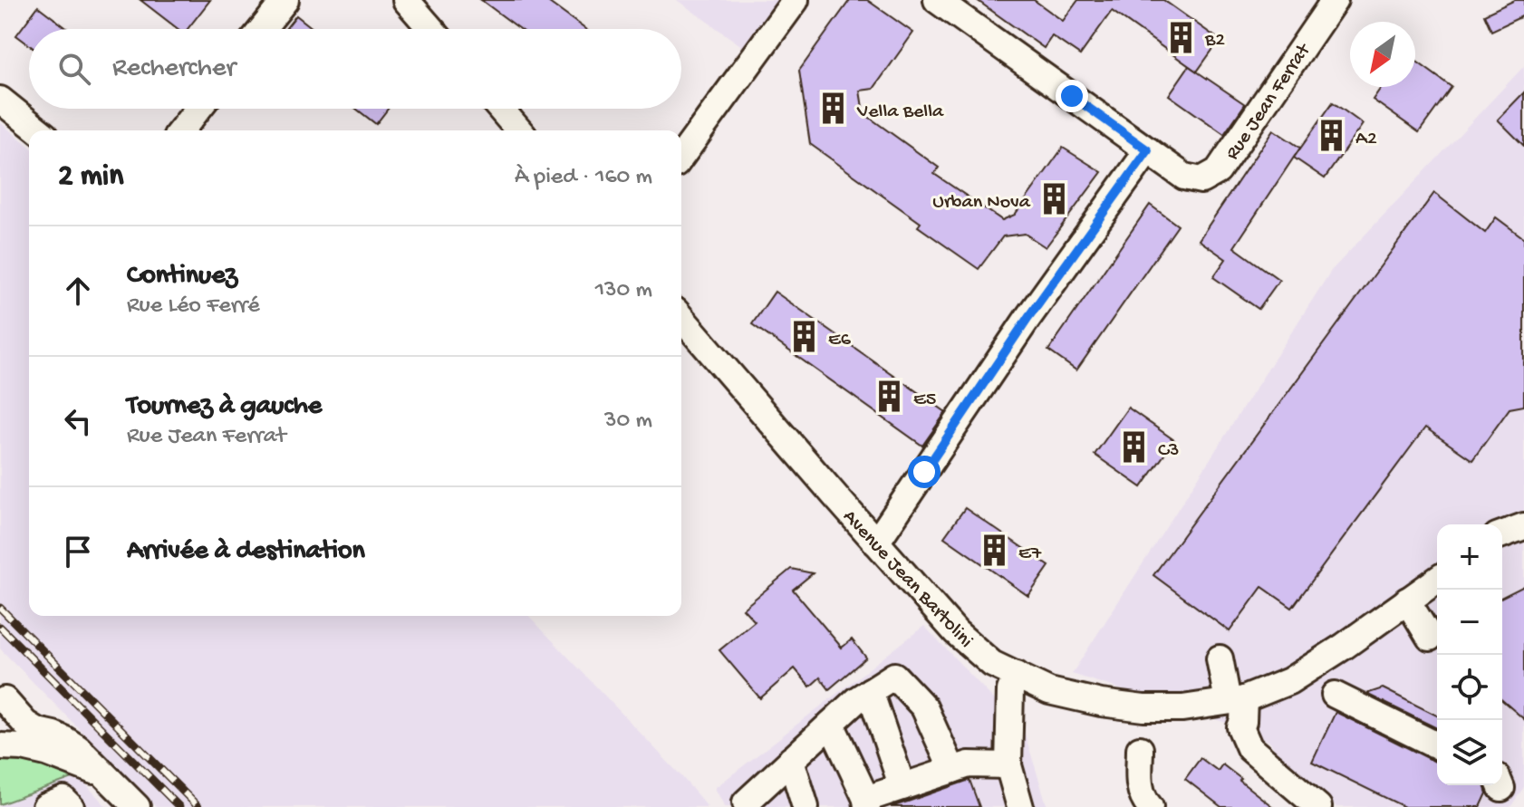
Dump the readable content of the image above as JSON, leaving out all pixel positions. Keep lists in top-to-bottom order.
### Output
{
  "streets": {
    "street": ["Rue Jean Ferrat", "Avenue Jean Bartolini"]
  },
  "places": {
    "building": [
      "B2",
      "Vella Bella",
      "A2",
      "Urban Nova",
      "E6",
      "E5",
      "C3",
      "E7"
    ]
  },
  "north": "bottom left",
  "page": {
    "search": "Rechercher",
    "heading": ["2 min", "À pied · 160 m"],
    "list": [
      ["Continuez", "Rue Léo Ferré", "130 m"],
      ["Tournez à gauche", "Rue Jean Ferrat", "30 m"],
      "Arrivée à destination"
    ],
    "map_buttons": ["+", "−"]
  }
}
